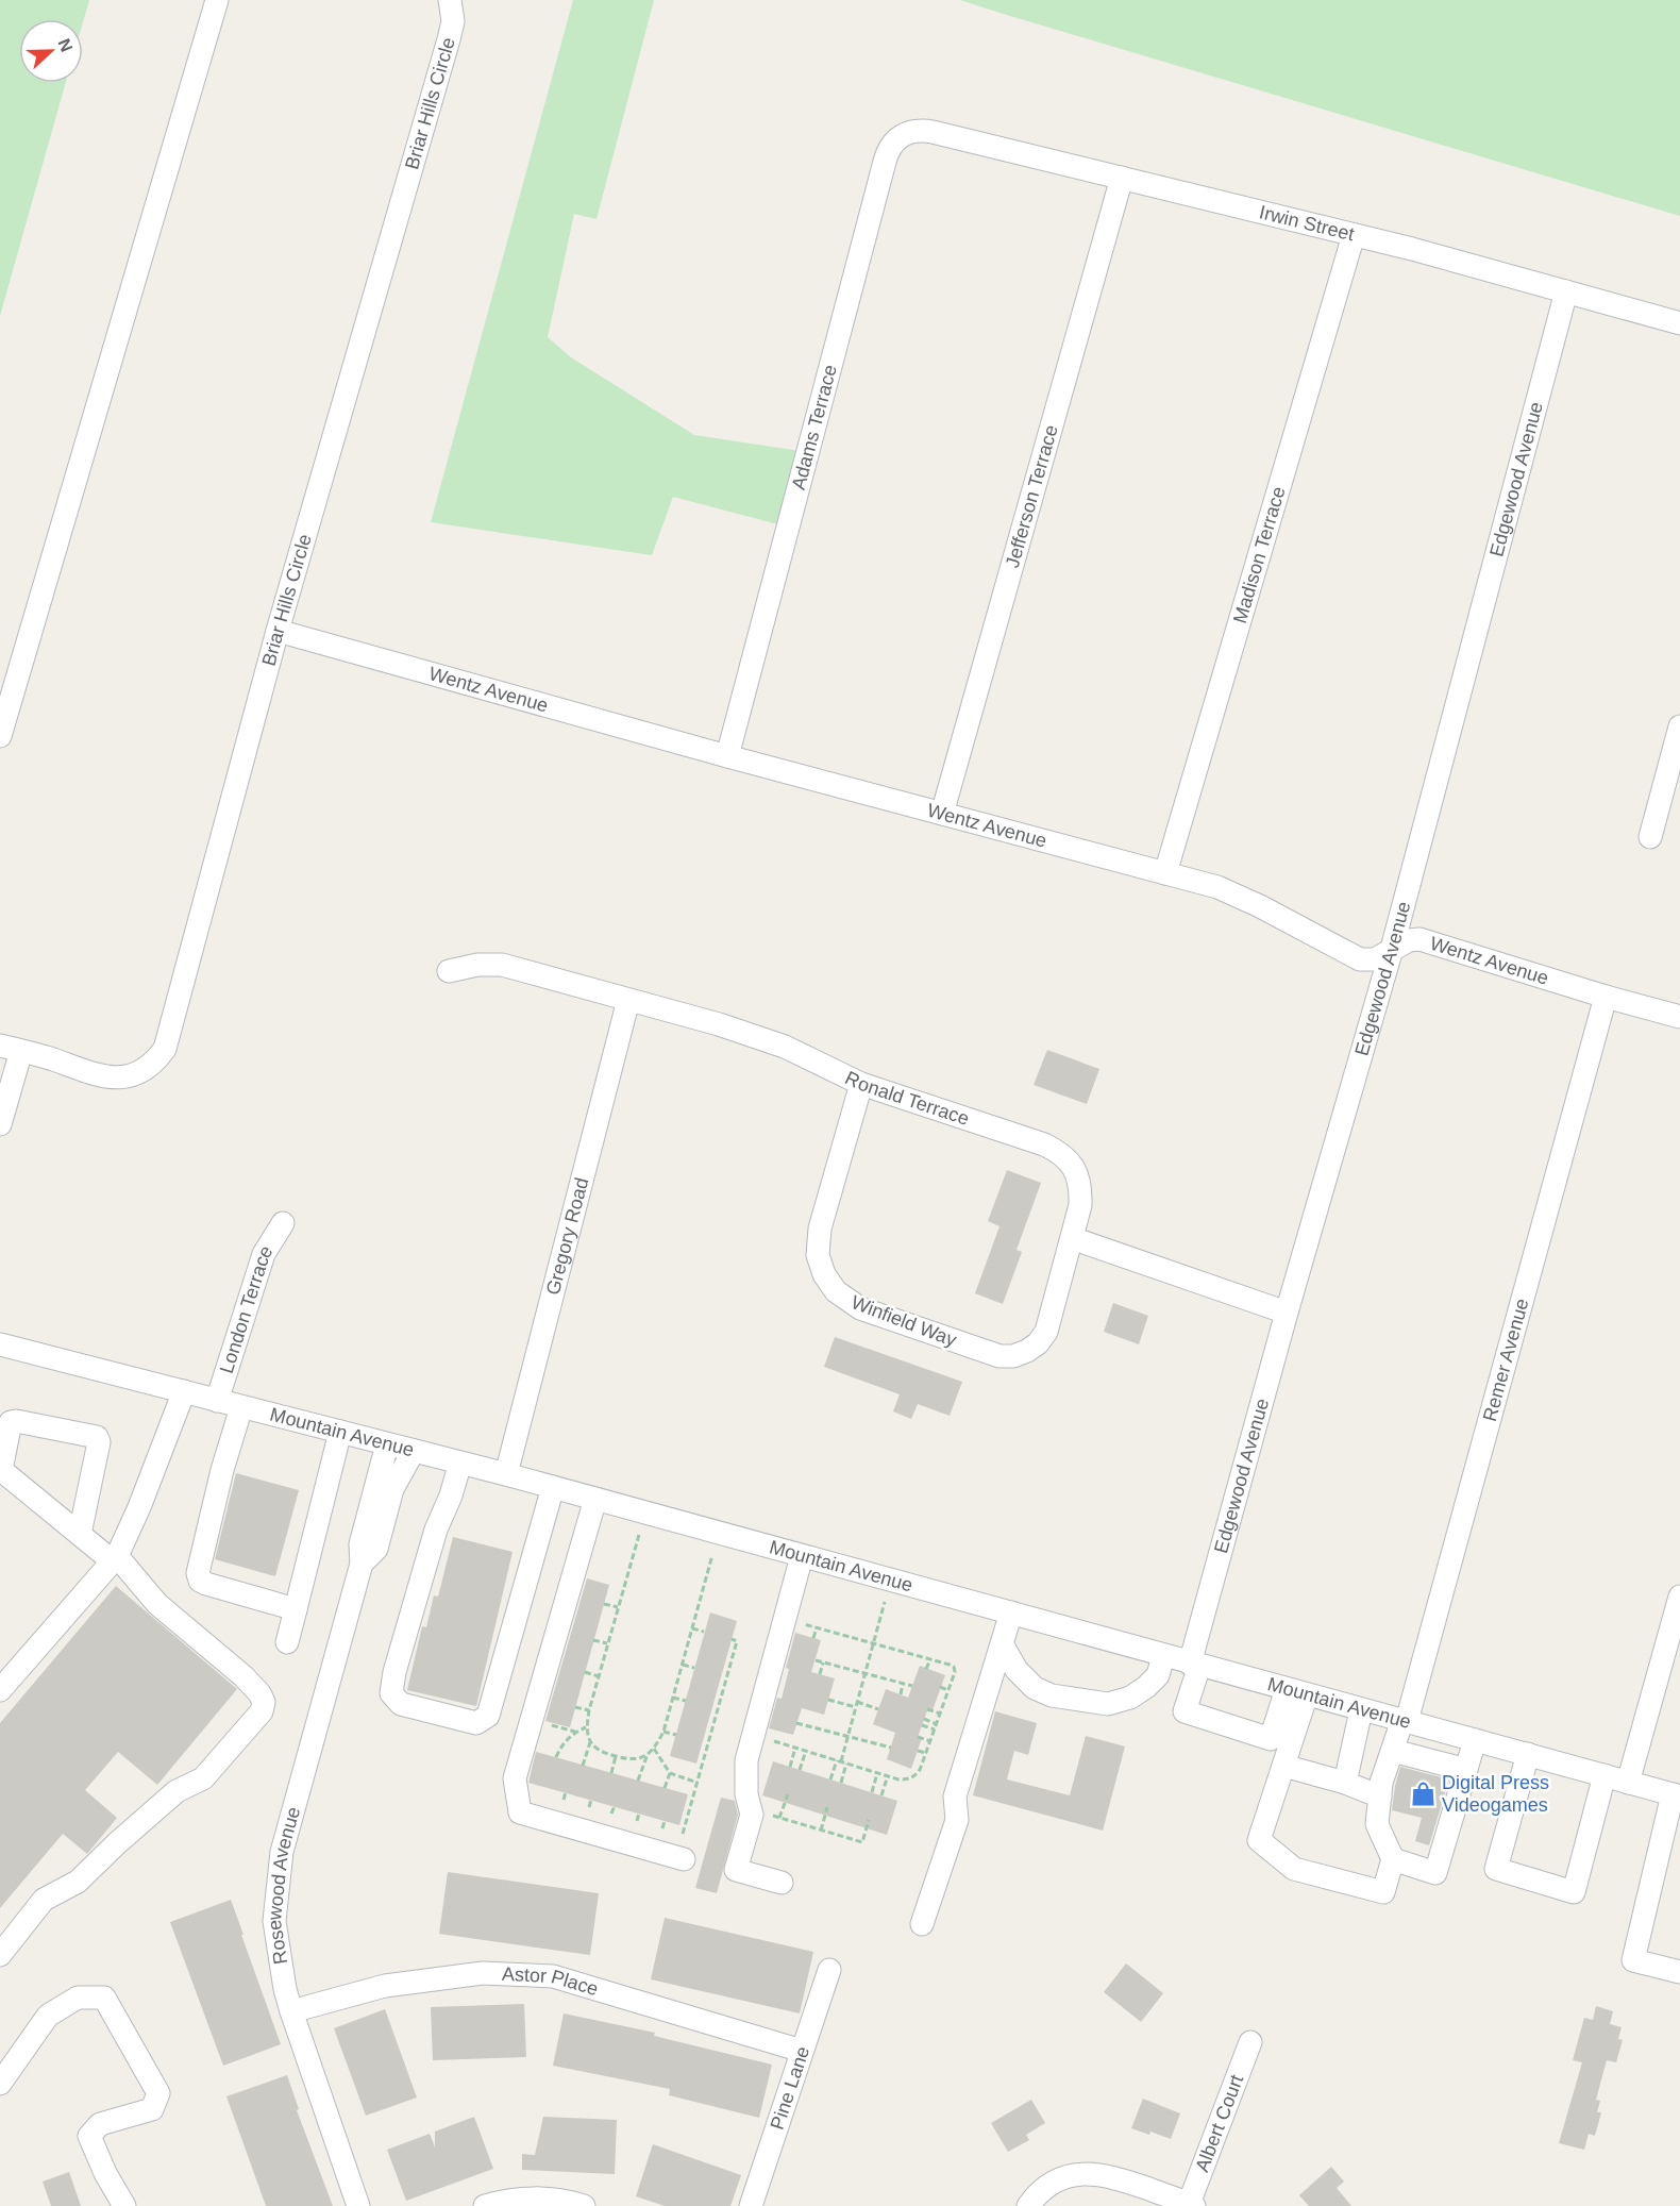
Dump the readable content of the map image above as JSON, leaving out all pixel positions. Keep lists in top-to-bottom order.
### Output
{
  "streets": {
    "street": [
      "Briar Hills Circle",
      "Irwin Street",
      "Adams Terrace",
      "Edgewood Avenue",
      "Jefferson Terrace",
      "Madison Terrace",
      "Wentz Avenue",
      "Ronald Terrace",
      "Gregory Road",
      "London Terrace",
      "Winfield Way",
      "Remer Avenue",
      "Mountain Avenue",
      "Rosewood Avenue",
      "Astor Place",
      "Pine Lane",
      "Albert Court"
    ]
  },
  "crossings": [
    ["Briar Hills Circle", "Wentz Avenue"],
    ["Irwin Street", "Adams Terrace"],
    ["Irwin Street", "Edgewood Avenue"],
    ["Irwin Street", "Jefferson Terrace"],
    ["Irwin Street", "Madison Terrace"],
    ["Adams Terrace", "Wentz Avenue"],
    ["Edgewood Avenue", "Wentz Avenue"],
    ["Edgewood Avenue", "Mountain Avenue"],
    ["Jefferson Terrace", "Wentz Avenue"],
    ["Madison Terrace", "Wentz Avenue"],
    ["Wentz Avenue", "Remer Avenue"],
    ["Ronald Terrace", "Gregory Road"],
    ["Ronald Terrace", "Winfield Way"],
    ["Gregory Road", "Mountain Avenue"],
    ["London Terrace", "Mountain Avenue"],
    ["Remer Avenue", "Mountain Avenue"],
    ["Mountain Avenue", "Rosewood Avenue"],
    ["Rosewood Avenue", "Astor Place"],
    ["Astor Place", "Pine Lane"]
  ],
  "places": {
    "shop": ["Digital Press Videogames"]
  },
  "north": "right"
}
